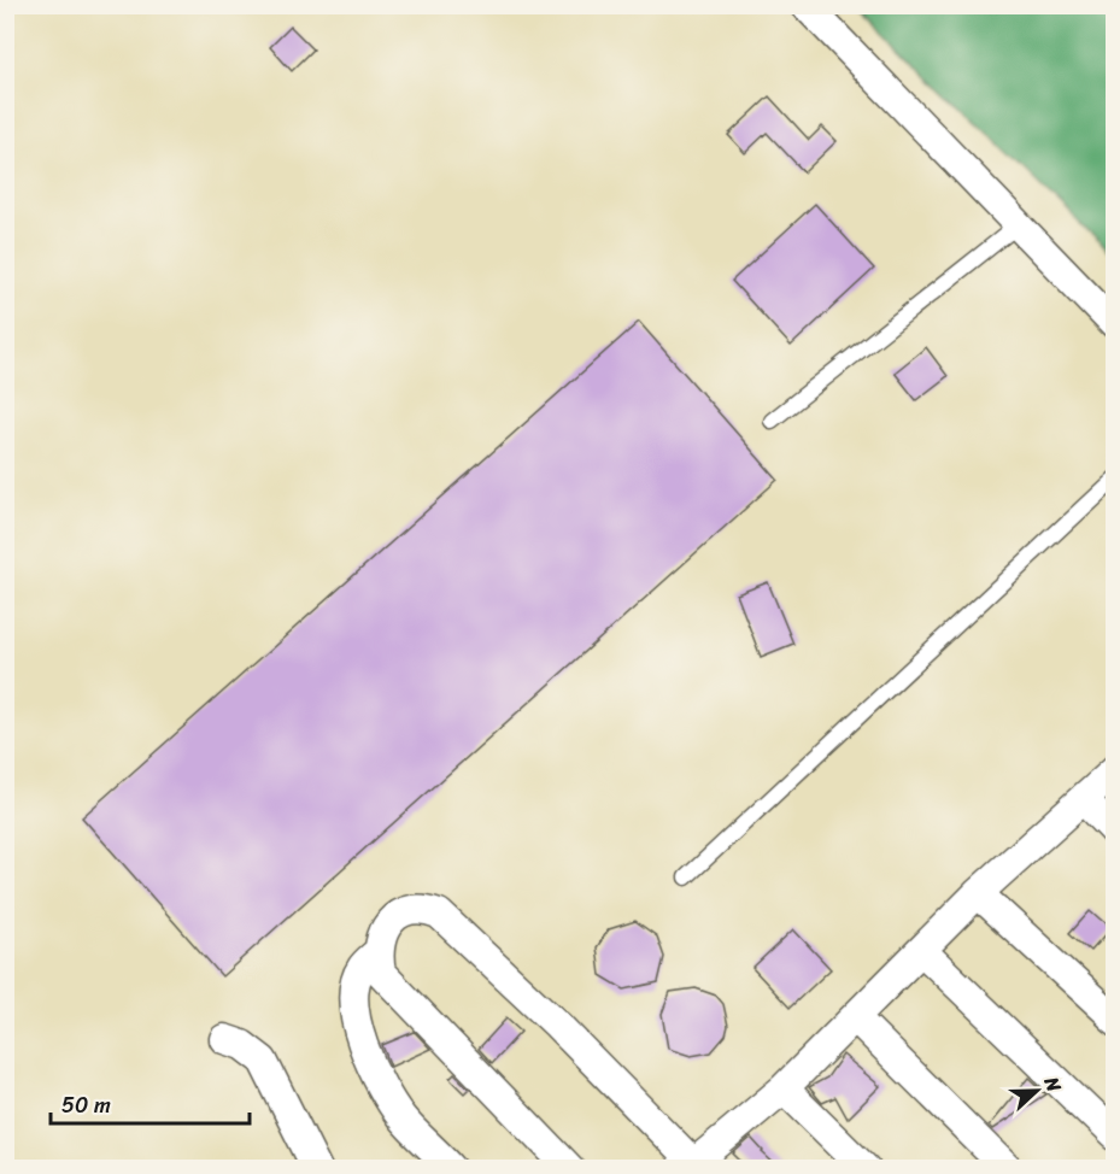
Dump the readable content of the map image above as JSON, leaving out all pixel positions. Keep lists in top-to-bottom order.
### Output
{
  "scale_bar": "50 m",
  "north": "right"
}
